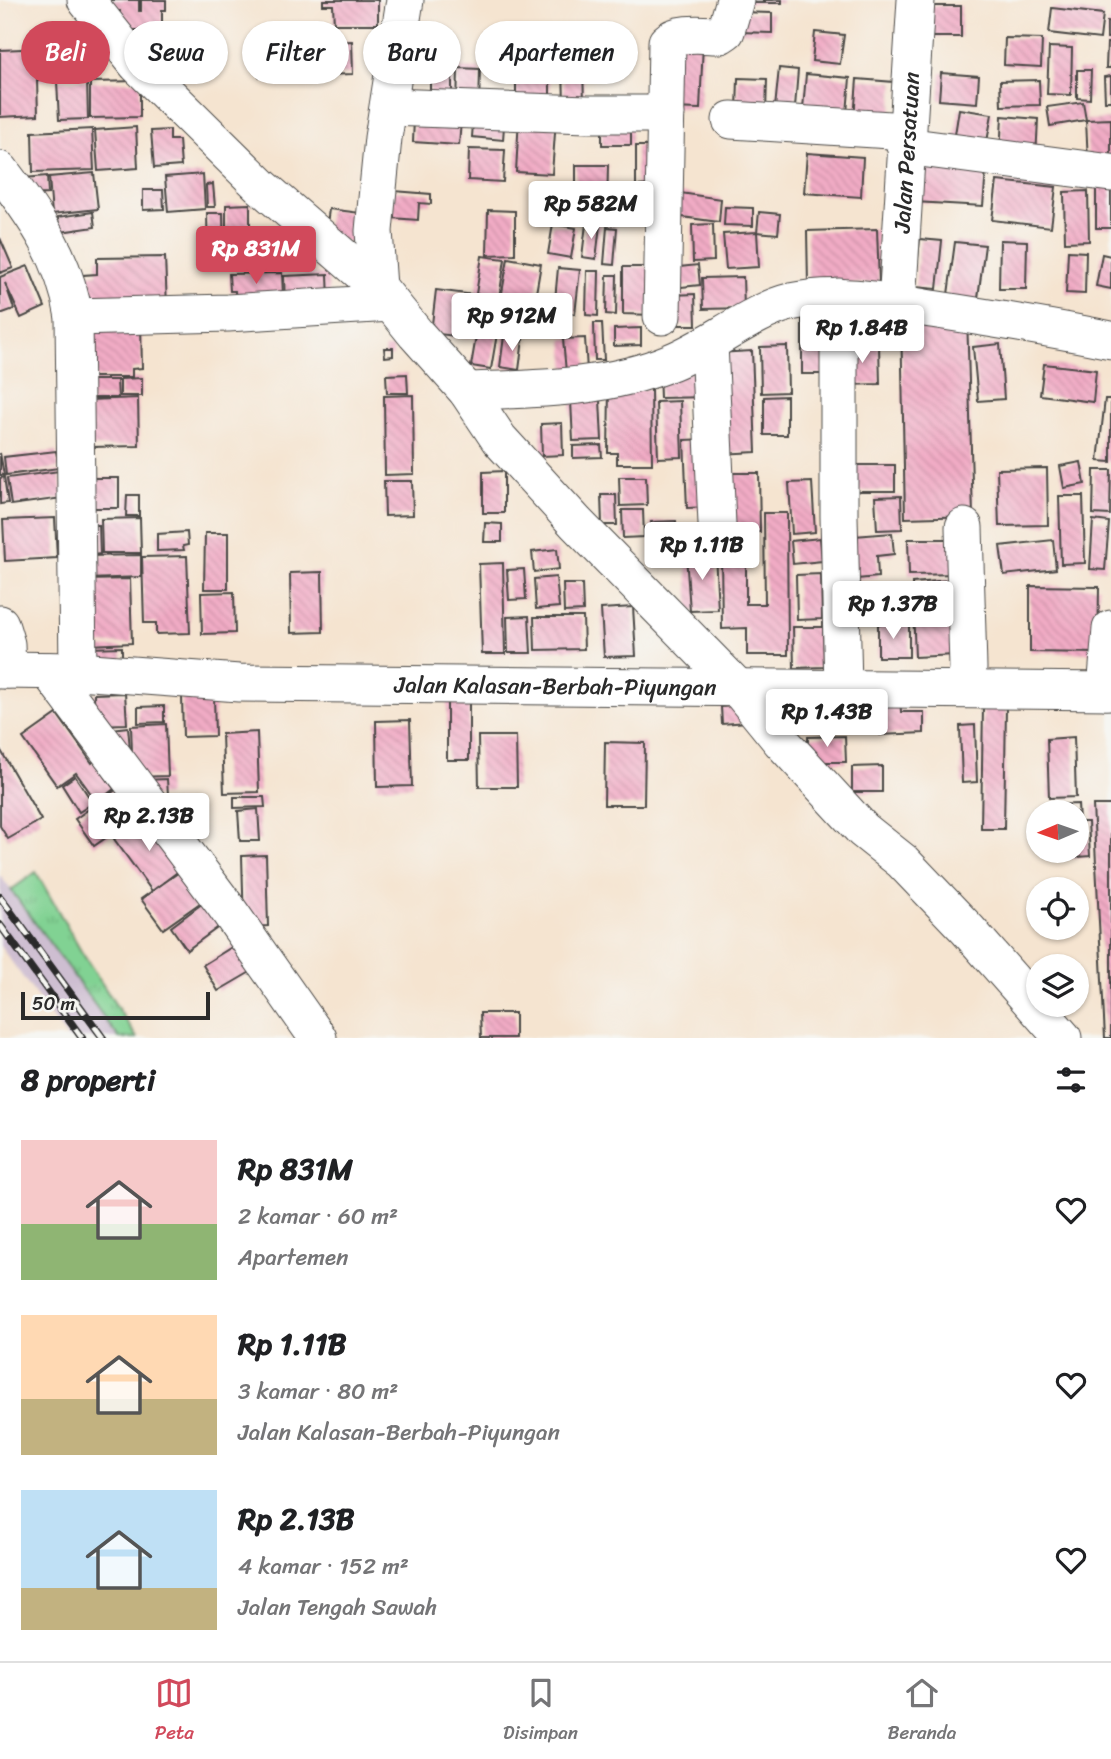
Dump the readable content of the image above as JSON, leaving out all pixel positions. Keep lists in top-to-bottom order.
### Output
{
  "streets": {
    "street": ["Jalan Persatuan", "Jalan Kalasan-Berbah-Piyungan"]
  },
  "scale_bar": "50 m",
  "north": "left",
  "page": {
    "chip": [
      "Beli",
      "Sewa",
      "Filter",
      "Baru",
      "Apartemen"
    ],
    "price": [
      "Rp 582M",
      "Rp 831M",
      "Rp 912M",
      "Rp 1.84B",
      "Rp 1.11B",
      "Rp 1.37B",
      "Rp 1.43B",
      "Rp 2.13B"
    ],
    "scale": "50 m",
    "heading": "8 properti",
    "list": [
      {
        "name": "Rp 831M",
        "note": "2 kamar · 60 m² · Apartemen"
      },
      {
        "name": "Rp 1.11B",
        "note": "3 kamar · 80 m² · Jalan Kalasan-Berbah-Piyungan"
      },
      {
        "name": "Rp 2.13B",
        "note": "4 kamar · 152 m² · Jalan Tengah Sawah"
      }
    ],
    "tabs": ["Peta", "Disimpan", "Beranda"]
  }
}
